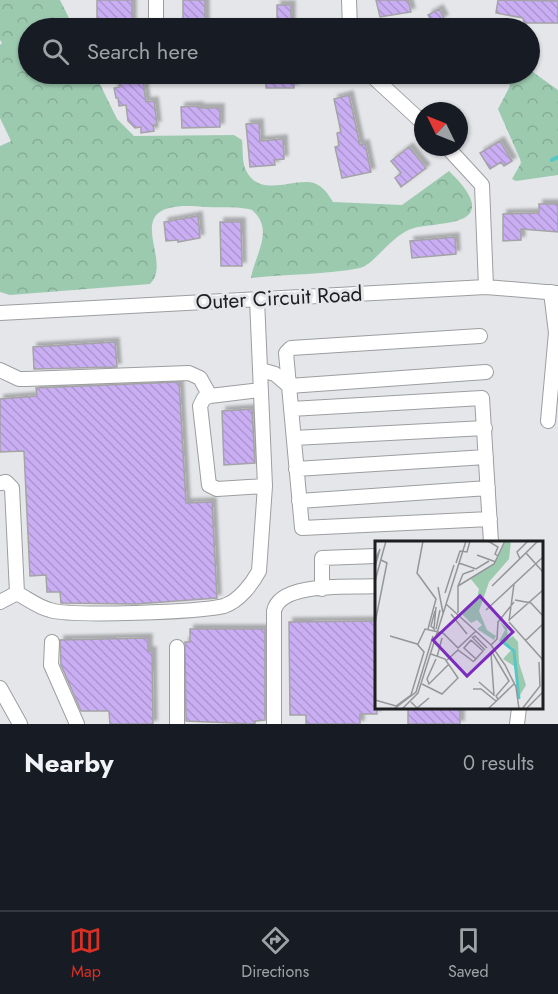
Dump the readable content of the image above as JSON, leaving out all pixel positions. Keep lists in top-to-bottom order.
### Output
{
  "streets": {
    "street": ["Outer Circuit Road"]
  },
  "north": "top left",
  "page": {
    "search": "Search here",
    "heading": ["Nearby", "0 results"],
    "nav": ["Map", "Directions", "Saved"]
  }
}
